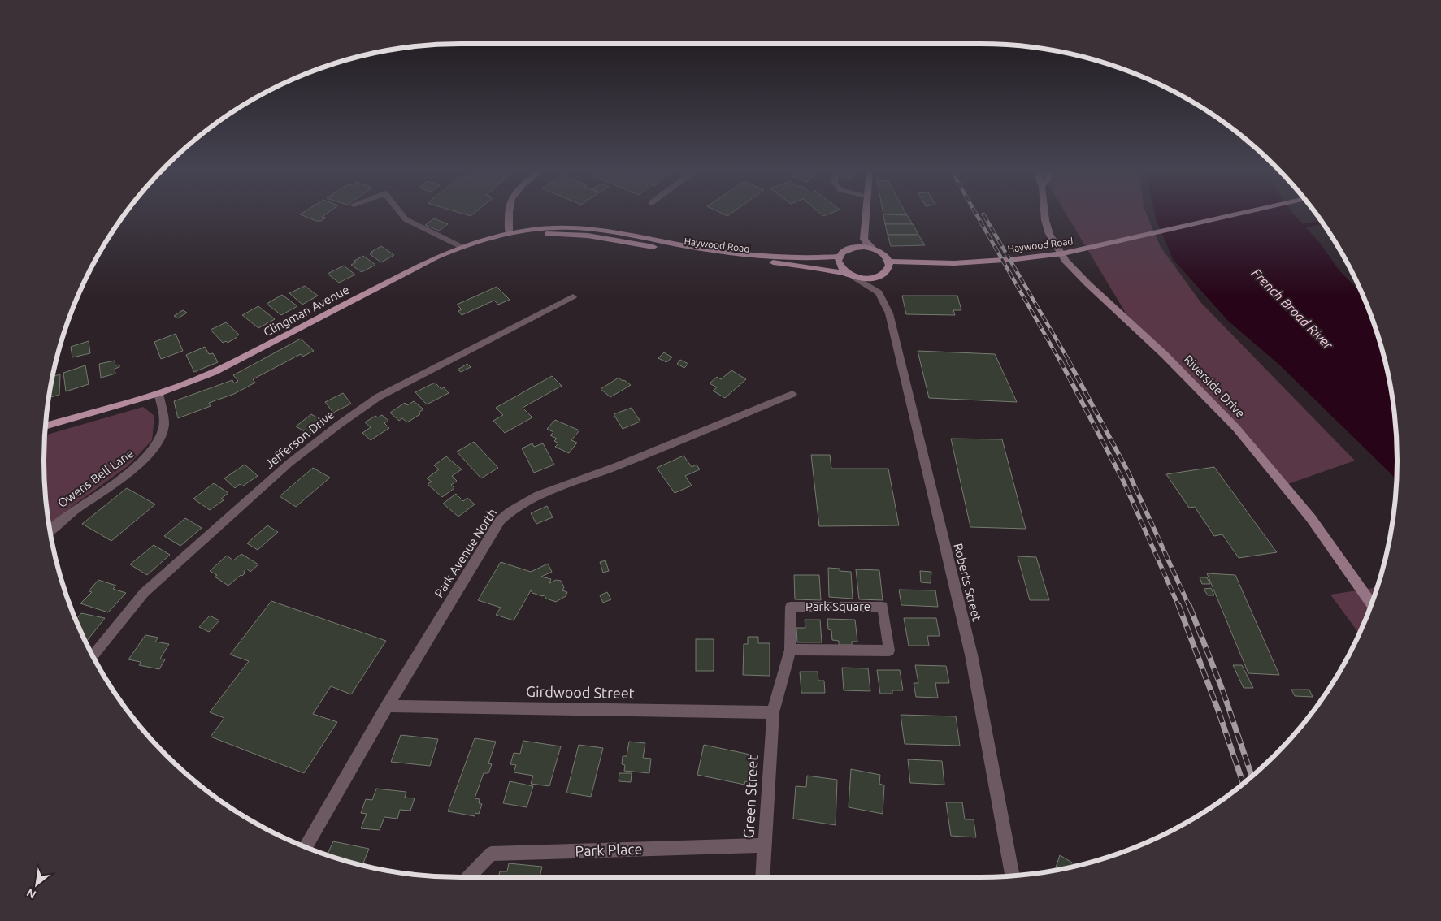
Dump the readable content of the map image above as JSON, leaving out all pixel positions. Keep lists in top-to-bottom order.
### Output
{
  "streets": {
    "main road": ["Haywood Road", "Clingman Avenue", "Riverside Drive"],
    "street": [
      "Jefferson Drive",
      "Owens Bell Lane",
      "Park Avenue North",
      "Roberts Street",
      "Park Square",
      "Girdwood Street",
      "Green Street",
      "Park Place"
    ]
  },
  "crossings": [
    ["Haywood Road", "Clingman Avenue"],
    ["Clingman Avenue", "Owens Bell Lane"],
    ["Park Avenue North", "Girdwood Street"],
    ["Park Square", "Girdwood Street"],
    ["Park Square", "Green Street"],
    ["Girdwood Street", "Green Street"],
    ["Green Street", "Park Place"]
  ],
  "water": ["French Broad River"],
  "north": "bottom left"
}
